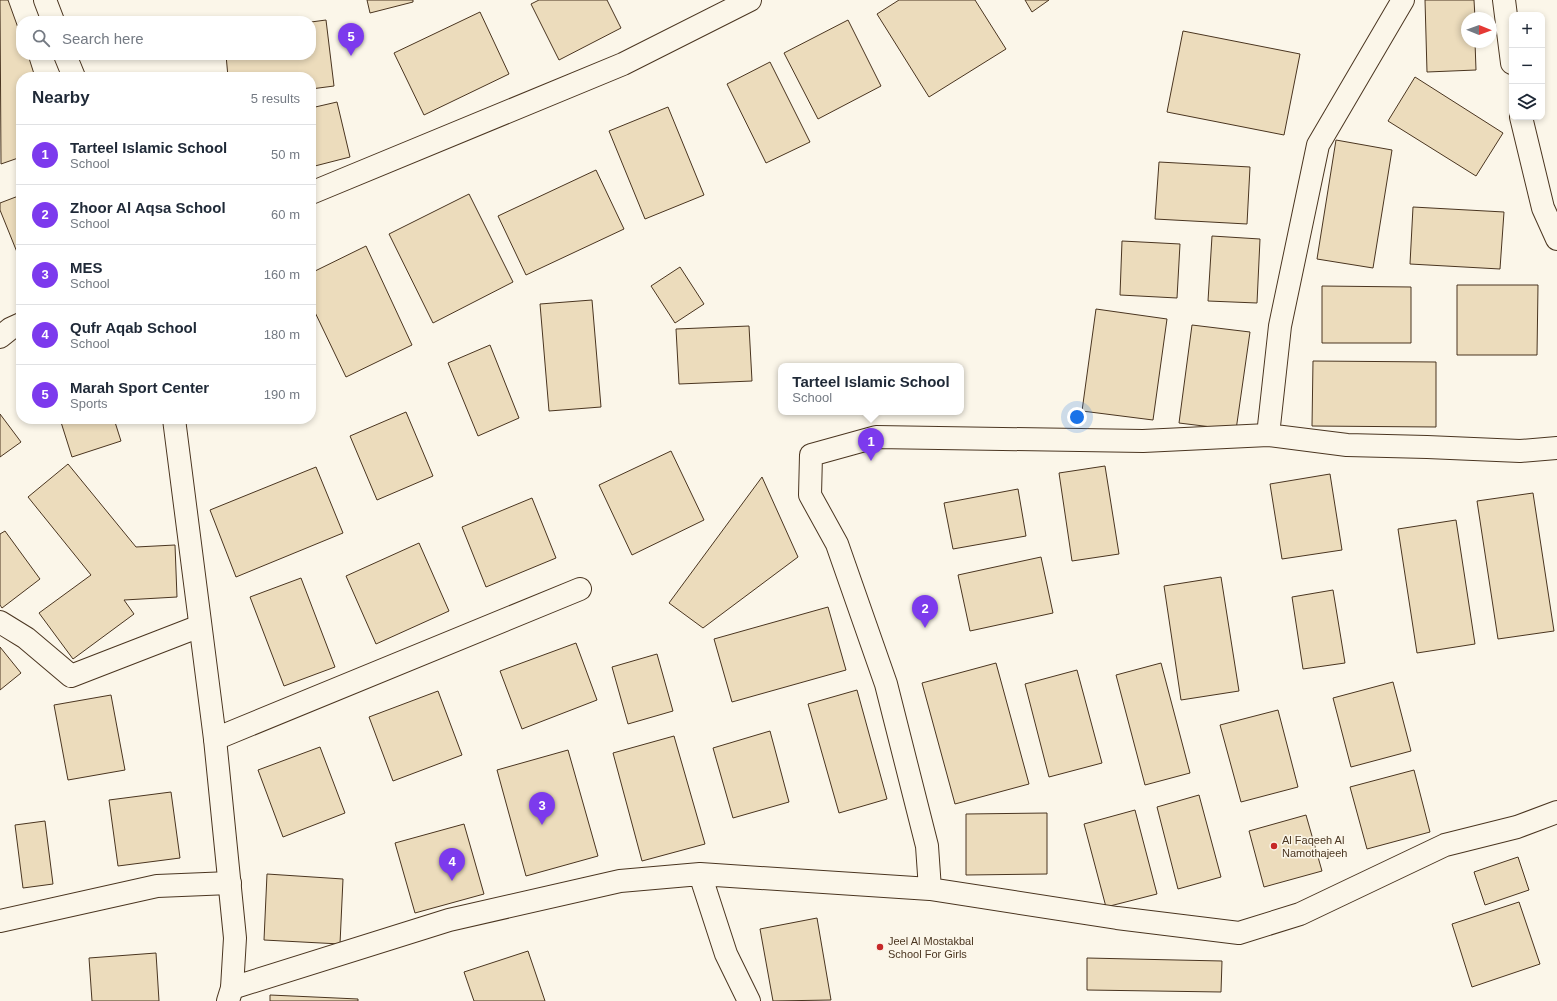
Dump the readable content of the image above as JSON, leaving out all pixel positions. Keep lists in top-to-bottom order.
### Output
{
  "places": ["Al Faqeeh Al Namothajeeh", "Jeel Al Mostakbal School For Girls"],
  "north": "right",
  "page": {
    "map_buttons": ["+", "−"],
    "search": "Search here",
    "pins": [
      "5",
      "1",
      "2",
      "3",
      "4"
    ],
    "heading": ["Nearby", "5 results"],
    "list": [
      {
        "mark": "1",
        "name": "Tarteel Islamic School",
        "note": "School",
        "value": "50 m"
      },
      {
        "mark": "2",
        "name": "Zhoor Al Aqsa School",
        "note": "School",
        "value": "60 m"
      },
      {
        "mark": "3",
        "name": "MES",
        "note": "School",
        "value": "160 m"
      },
      {
        "mark": "4",
        "name": "Qufr Aqab School",
        "note": "School",
        "value": "180 m"
      },
      {
        "mark": "5",
        "name": "Marah Sport Center",
        "note": "Sports",
        "value": "190 m"
      }
    ],
    "popup": ["Tarteel Islamic School", "School"]
  }
}
